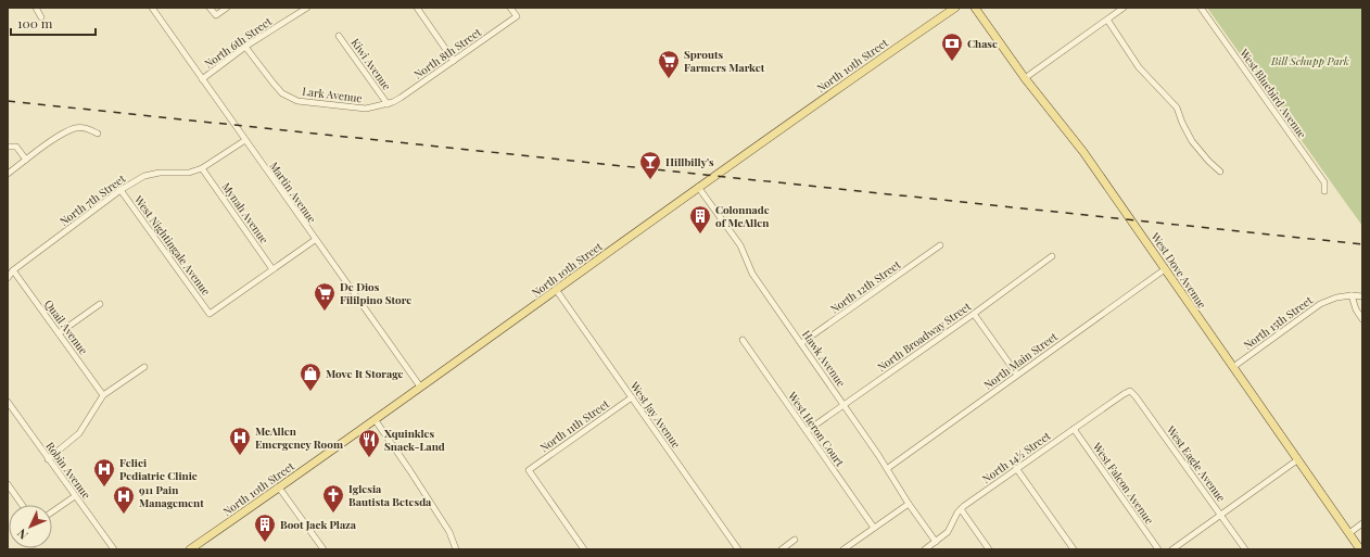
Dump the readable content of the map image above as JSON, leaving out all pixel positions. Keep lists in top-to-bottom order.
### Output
{
  "streets": {
    "main road": ["North 10th Street", "West Dove Avenue"],
    "street": [
      "North 6th Street",
      "North 8th Street",
      "Kiwi Avenue",
      "West Bluebird Avenue",
      "Lark Avenue",
      "Martin Avenue",
      "North 7th Street",
      "Mynah Avenue",
      "West Nightingale Avenue",
      "North 12th Street",
      "North 15th Street",
      "Quail Avenue",
      "North Broadway Street",
      "Hawk Avenue",
      "North Main Street",
      "West Jay Avenue",
      "North 11th Street",
      "West Heron Court",
      "North 14½ Street",
      "West Eagle Avenue",
      "Robin Avenue",
      "West Falcon Avenue"
    ]
  },
  "crossings": [
    ["North 6th Street", "Lark Avenue"],
    ["North 6th Street", "Martin Avenue"],
    ["North 8th Street", "Kiwi Avenue"],
    ["North 8th Street", "Lark Avenue"],
    ["Kiwi Avenue", "Lark Avenue"],
    ["North 10th Street", "Martin Avenue"],
    ["North 10th Street", "Hawk Avenue"],
    ["North 10th Street", "West Jay Avenue"],
    ["Martin Avenue", "North 7th Street"],
    ["North 7th Street", "Mynah Avenue"],
    ["North 7th Street", "West Nightingale Avenue"],
    ["North 7th Street", "Quail Avenue"],
    ["Mynah Avenue", "West Nightingale Avenue"],
    ["West Dove Avenue", "North 15th Street"],
    ["West Dove Avenue", "North Main Street"],
    ["North 12th Street", "Hawk Avenue"],
    ["North Broadway Street", "Hawk Avenue"],
    ["North Broadway Street", "West Heron Court"],
    ["Hawk Avenue", "North Main Street"],
    ["Hawk Avenue", "North 14½ Street"],
    ["West Jay Avenue", "North 11th Street"],
    ["North 14½ Street", "West Eagle Avenue"],
    ["North 14½ Street", "West Falcon Avenue"]
  ],
  "parks": ["Bill Schupp Park"],
  "places": {
    "bank": ["Chase"],
    "supermarket": ["Sprouts Farmers Market", "De Dios Fililpino Store"],
    "bar": ["Hillbilly's"],
    "building": ["Colonnade of McAllen", "Boot Jack Plaza"],
    "shop": ["Move It Storage"],
    "hospital": ["McAllen Emergency Room", "Felici Pediatric Clinic", "911 Pain Management"],
    "restaurant": ["Xquinkles Snack-Land"],
    "church": ["Iglesia Bautista Betesda"]
  },
  "scale_bar": "100 m",
  "north": "bottom left"
}
